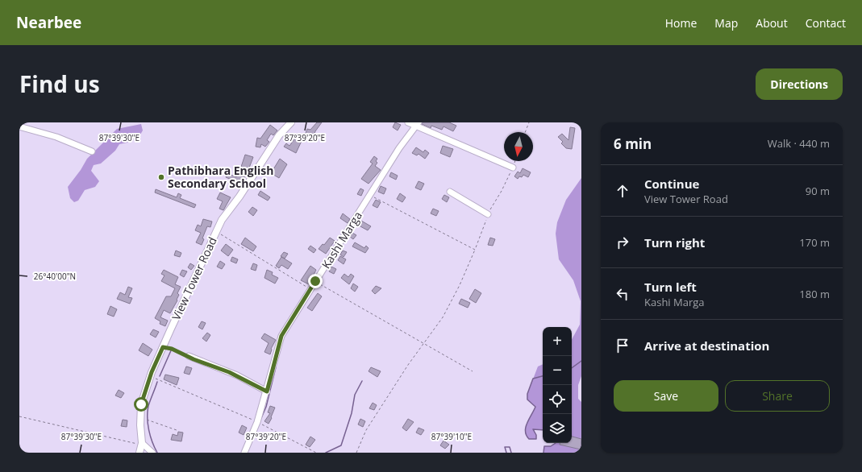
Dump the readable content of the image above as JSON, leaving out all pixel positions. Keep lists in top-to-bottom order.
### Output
{
  "streets": {
    "street": ["Kashi Marga", "View Tower Road"]
  },
  "places": ["Pathibhara English Secondary School"],
  "north": "bottom",
  "page": {
    "header": "Nearbee",
    "nav": [
      "Home",
      "Map",
      "About",
      "Contact"
    ],
    "title": "Find us",
    "buttons": [
      "Directions",
      ["Save", "Share"]
    ],
    "heading": ["6 min", "Walk · 440 m"],
    "list": [
      ["Continue", "View Tower Road", "90 m"],
      ["Turn right", "170 m"],
      ["Turn left", "Kashi Marga", "180 m"],
      "Arrive at destination"
    ],
    "map_buttons": ["+", "−"]
  },
  "coordinates": [
    "87°39'30\"E",
    "87°39'20\"E",
    "26°40'00\"N",
    "87°39'10\"E"
  ]
}
